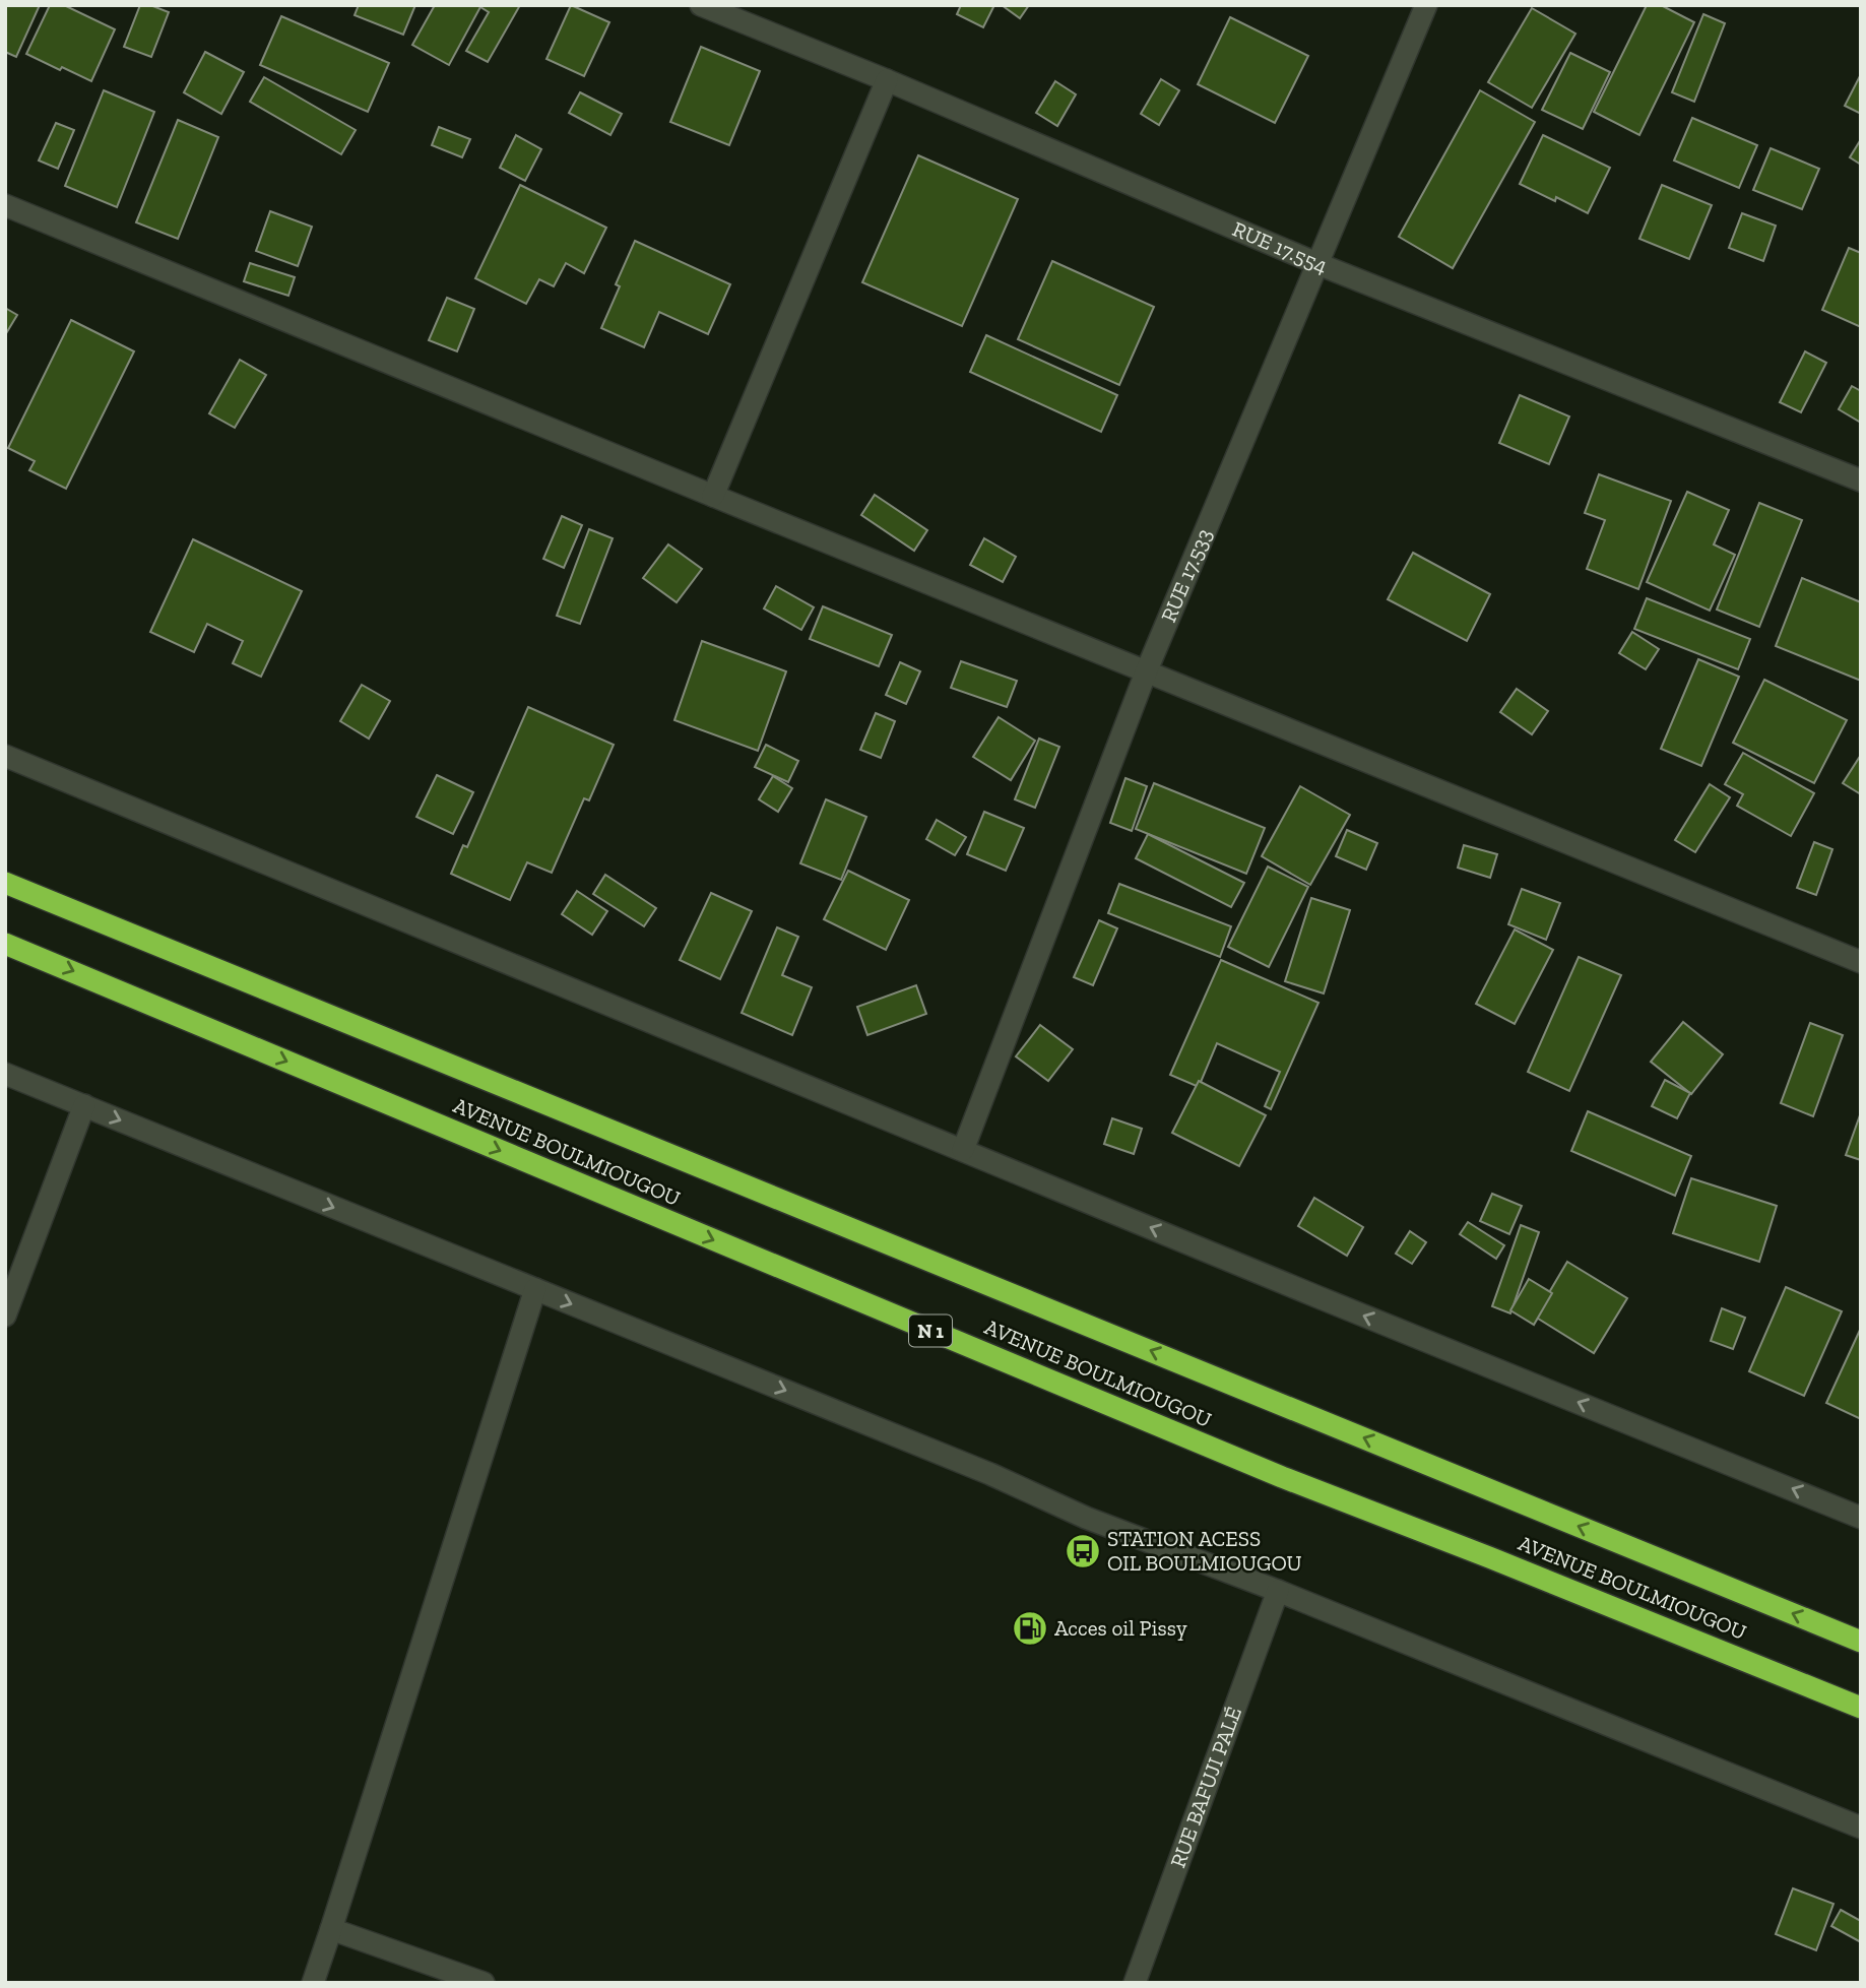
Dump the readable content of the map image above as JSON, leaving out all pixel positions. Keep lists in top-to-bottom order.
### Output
{
  "streets": {
    "highway": ["AVENUE BOULMIOUGOU", "N 1"],
    "street": ["RUE 17.554", "RUE 17.533", "RUE BAFUJI PALÉ"]
  },
  "crossings": [
    ["RUE 17.554", "RUE 17.533"]
  ],
  "places": {
    "bus stop": ["STATION ACESS OIL BOULMIOUGOU"],
    "fuel station": ["Acces oil Pissy"]
  }
}
